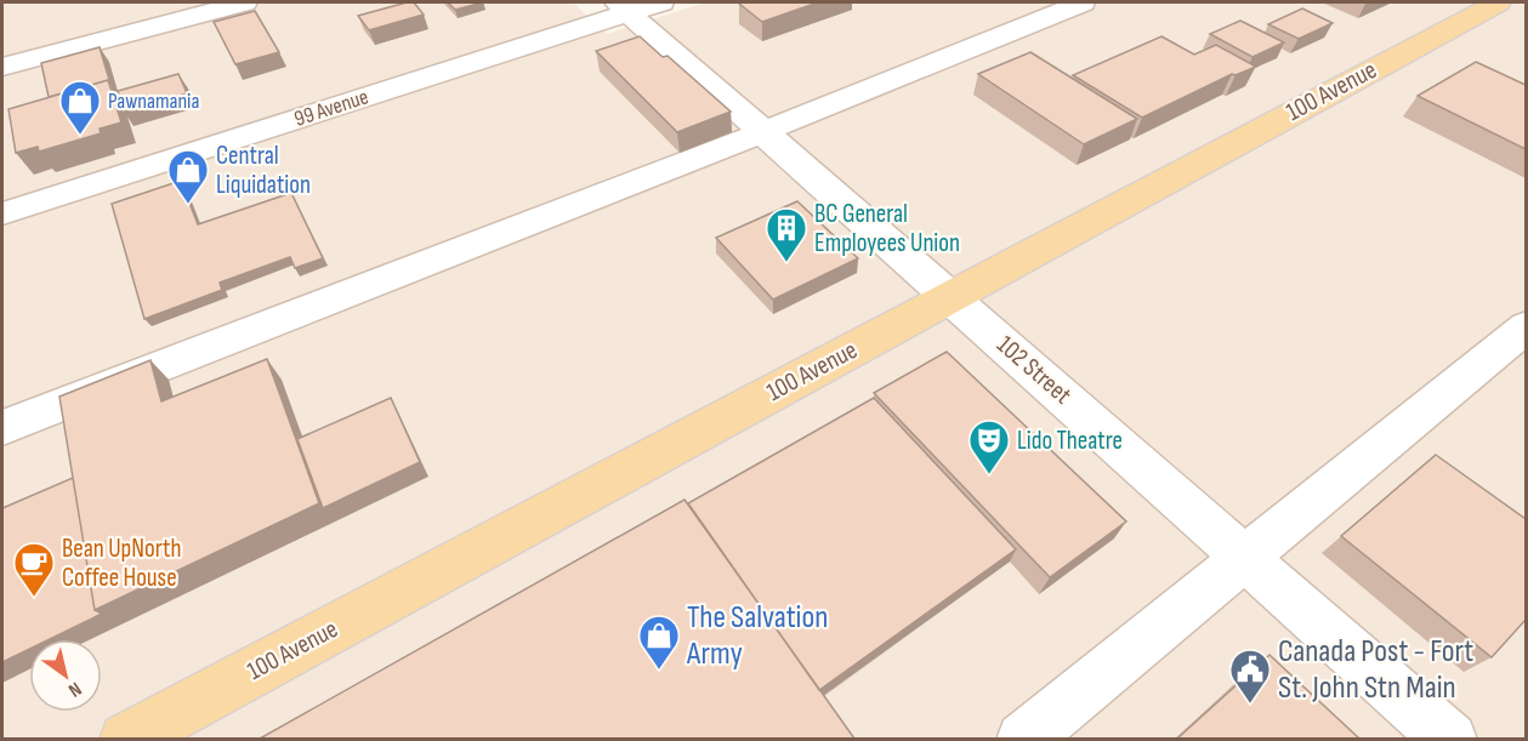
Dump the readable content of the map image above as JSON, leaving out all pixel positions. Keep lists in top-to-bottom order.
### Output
{
  "streets": {
    "main road": ["100 Avenue"],
    "street": ["99 Avenue", "102 Street"]
  },
  "crossings": [
    ["100 Avenue", "102 Street"],
    ["99 Avenue", "102 Street"]
  ],
  "places": {
    "shop": ["Pawnamania", "Central Liquidation", "The Salvation Army"],
    "building": ["BC General Employees Union"],
    "theatre": ["Lido Theatre"],
    "cafe": ["Bean UpNorth Coffee House"],
    "public building": ["Canada Post - Fort St. John Stn Main"]
  },
  "north": "bottom right"
}
